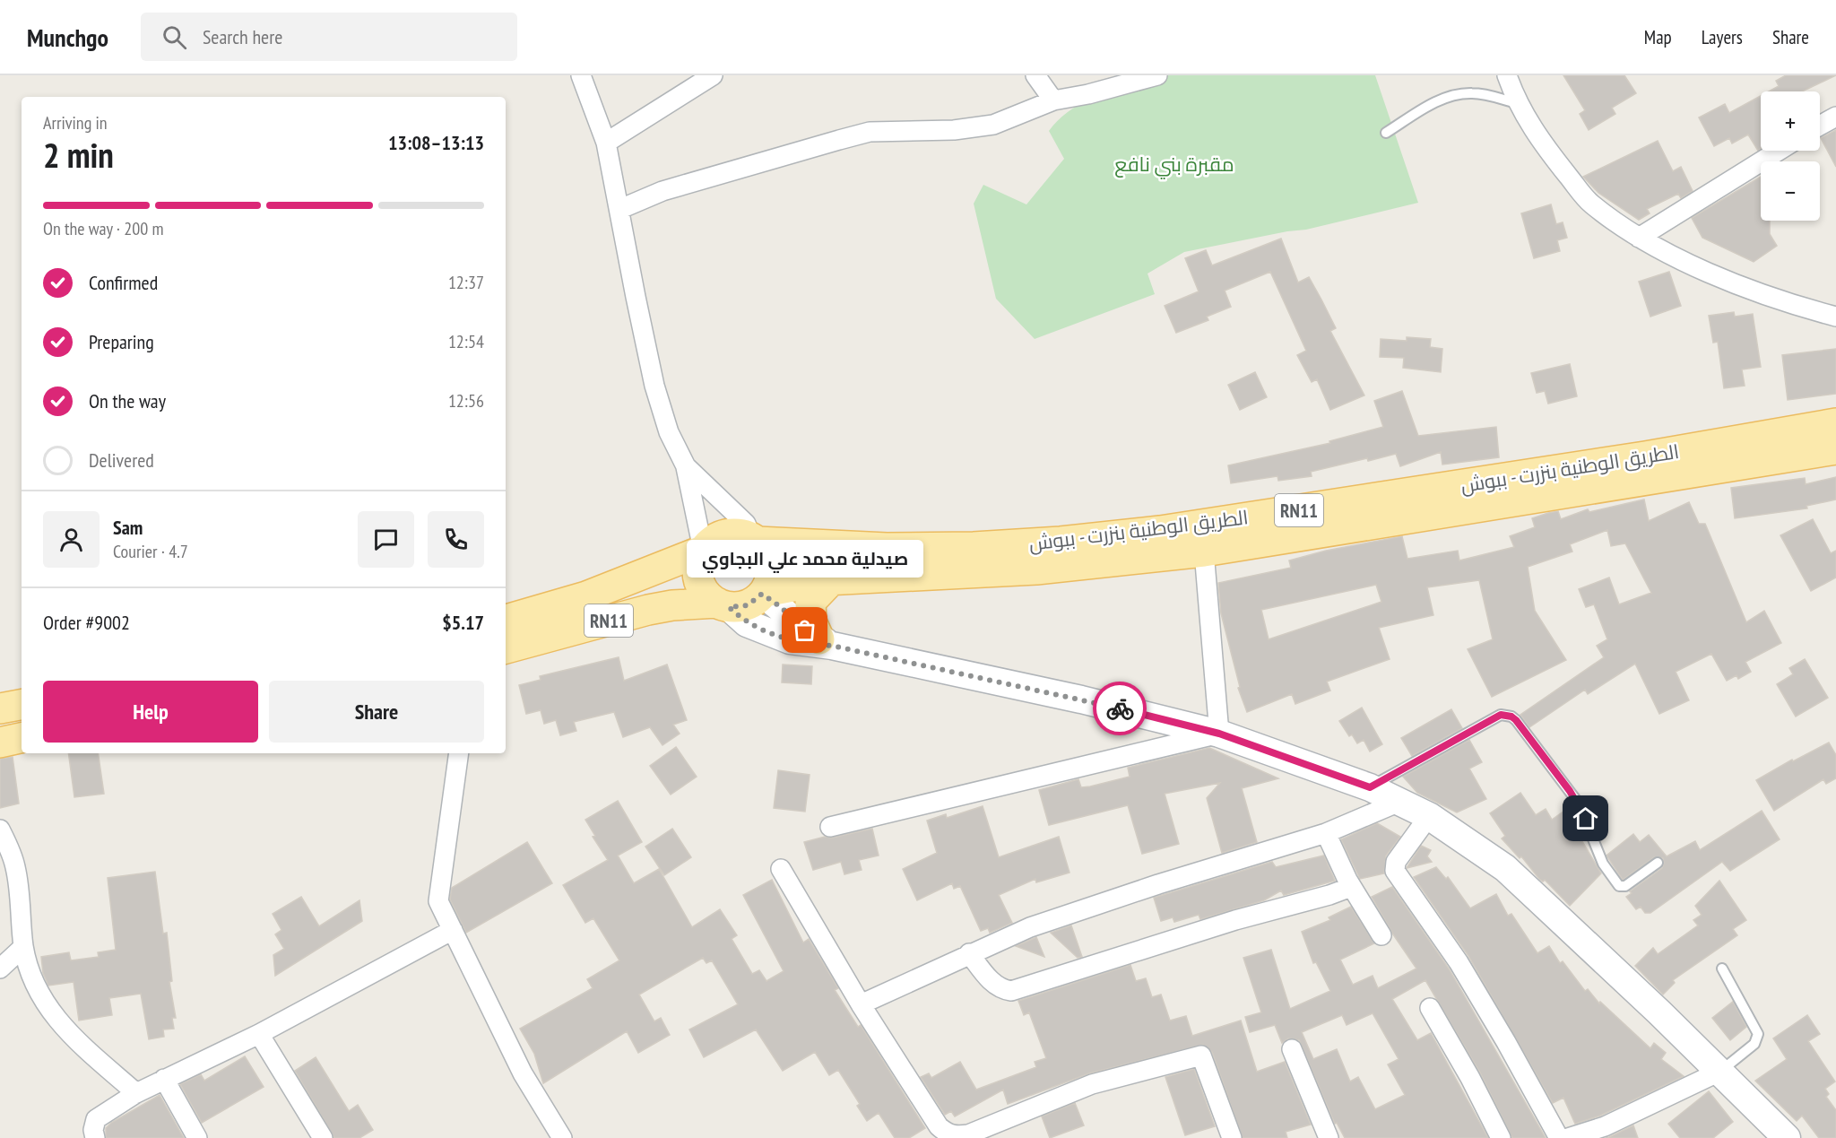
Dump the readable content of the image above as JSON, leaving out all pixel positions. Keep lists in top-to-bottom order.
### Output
{
  "streets": {
    "main road": ["الطريق الوطنية بنزرت - ببوش", "RN11"]
  },
  "crossings": [
    ["الطريق الوطنية بنزرت - ببوش", "RN11"]
  ],
  "parks": ["مقبرة بني نافع"],
  "places": ["صيدلية محمد علي البجاوي"],
  "page": {
    "header": "Munchgo",
    "search": "Search here",
    "nav": ["Map", "Layers", "Share"],
    "map_buttons": ["+", "−"],
    "heading": ["2 min", "Arriving in", "13:08–13:13"],
    "panel": [
      "Sam",
      "Courier · 4.7",
      "Order #9002",
      "$5.17"
    ],
    "bar": "On the way · 200 m",
    "list": [
      ["Confirmed", "12:37"],
      ["Preparing", "12:54"],
      ["On the way", "12:56"],
      "Delivered"
    ],
    "bubble": "صيدلية محمد علي البجاوي",
    "buttons": ["Help", "Share"]
  }
}
